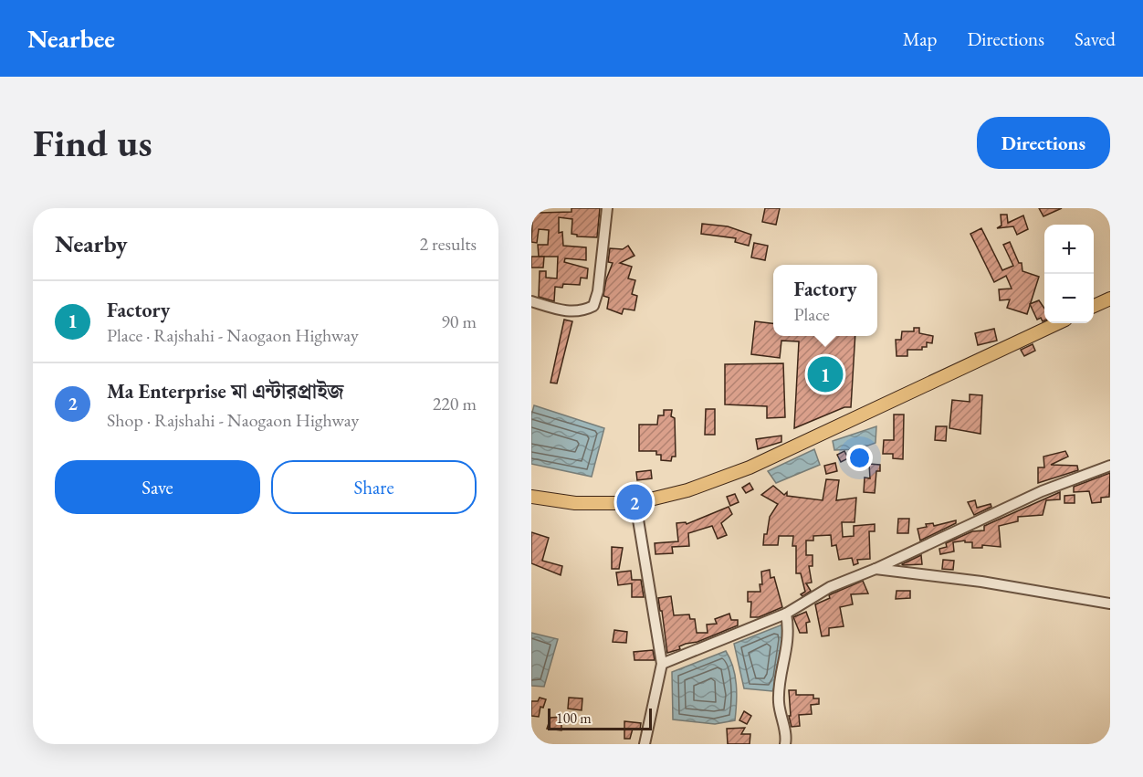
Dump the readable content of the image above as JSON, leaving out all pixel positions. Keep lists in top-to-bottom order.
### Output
{
  "scale_bar": "100 m",
  "page": {
    "header": "Nearbee",
    "nav": ["Map", "Directions", "Saved"],
    "buttons": [
      "Directions",
      ["Save", "Share"]
    ],
    "title": "Find us",
    "heading": ["Nearby", "2 results"],
    "map_buttons": ["+", "−"],
    "popup": ["Factory", "Place"],
    "list": [
      {
        "mark": "1",
        "name": "Factory",
        "note": "Place · Rajshahi - Naogaon Highway",
        "value": "90 m"
      },
      {
        "mark": "2",
        "name": "Ma Enterprise মা এন্টারপ্রাইজ",
        "note": "Shop · Rajshahi - Naogaon Highway",
        "value": "220 m"
      }
    ],
    "pins": ["1", "2"],
    "scale": "100 m"
  }
}
